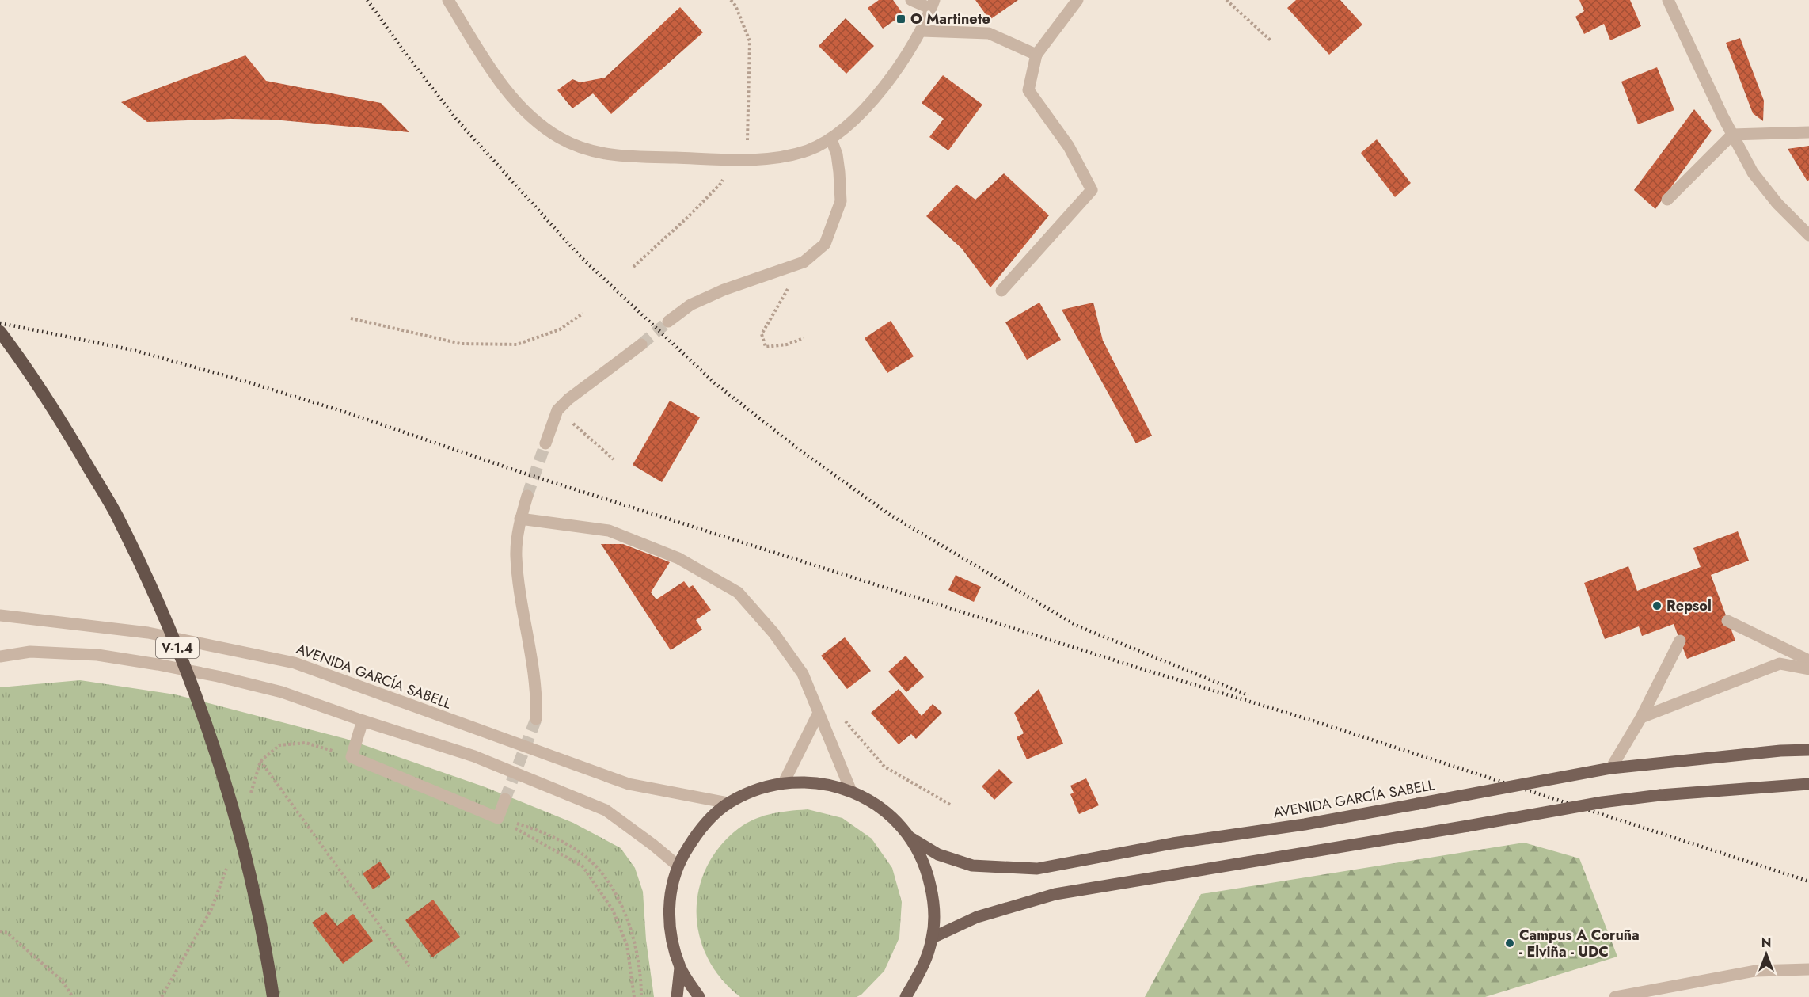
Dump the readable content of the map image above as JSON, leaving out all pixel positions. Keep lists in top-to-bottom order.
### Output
{
  "streets": {
    "highway": ["V-1.4"],
    "main road": ["AVENIDA GARCÍA SABELL"]
  },
  "places": {
    "transit": ["O Martinete"],
    "other": ["Repsol", "Campus A Coruña - Elviña - UDC"]
  },
  "north": "top"
}
